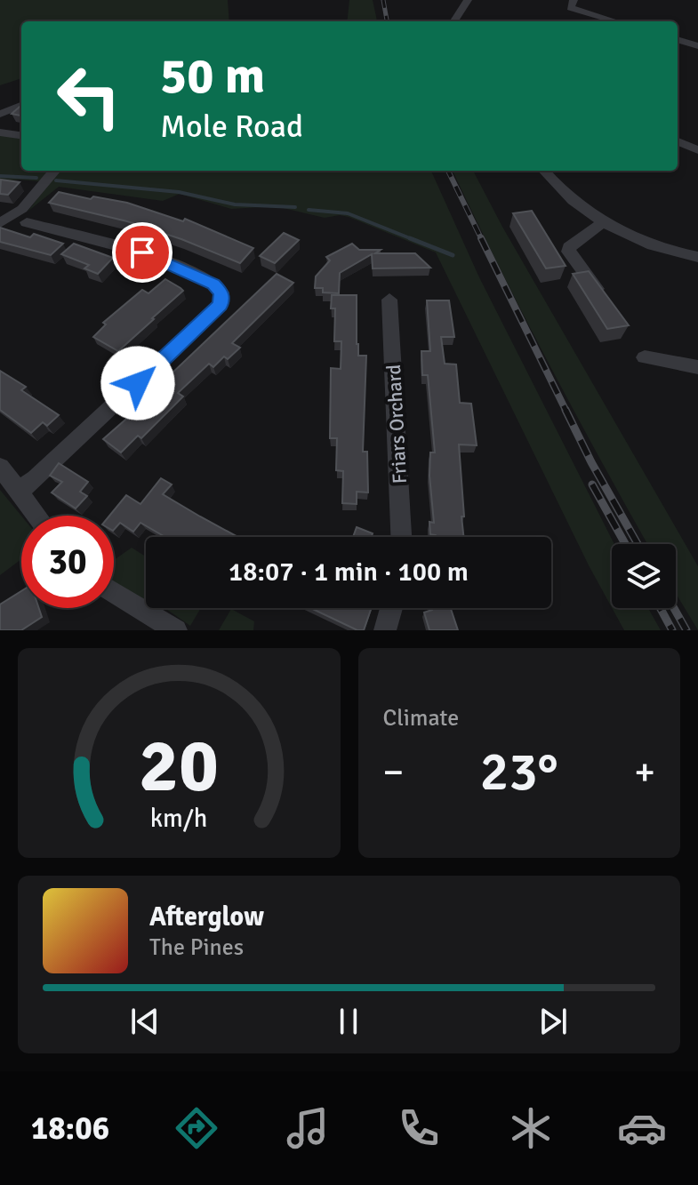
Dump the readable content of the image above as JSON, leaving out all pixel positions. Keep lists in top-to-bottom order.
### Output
{
  "streets": {
    "street": ["Friars Orchard"]
  },
  "page": {
    "turn": ["50 m", "Mole Road"],
    "limit": "30",
    "trip": "18:07 · 1 min · 100 m",
    "tile": "Climate",
    "heat": ["−", "23°", "+"],
    "song": ["Afterglow", "The Pines"],
    "tabs": "18:06",
    "gauge": ["20", "km/h"]
  }
}
